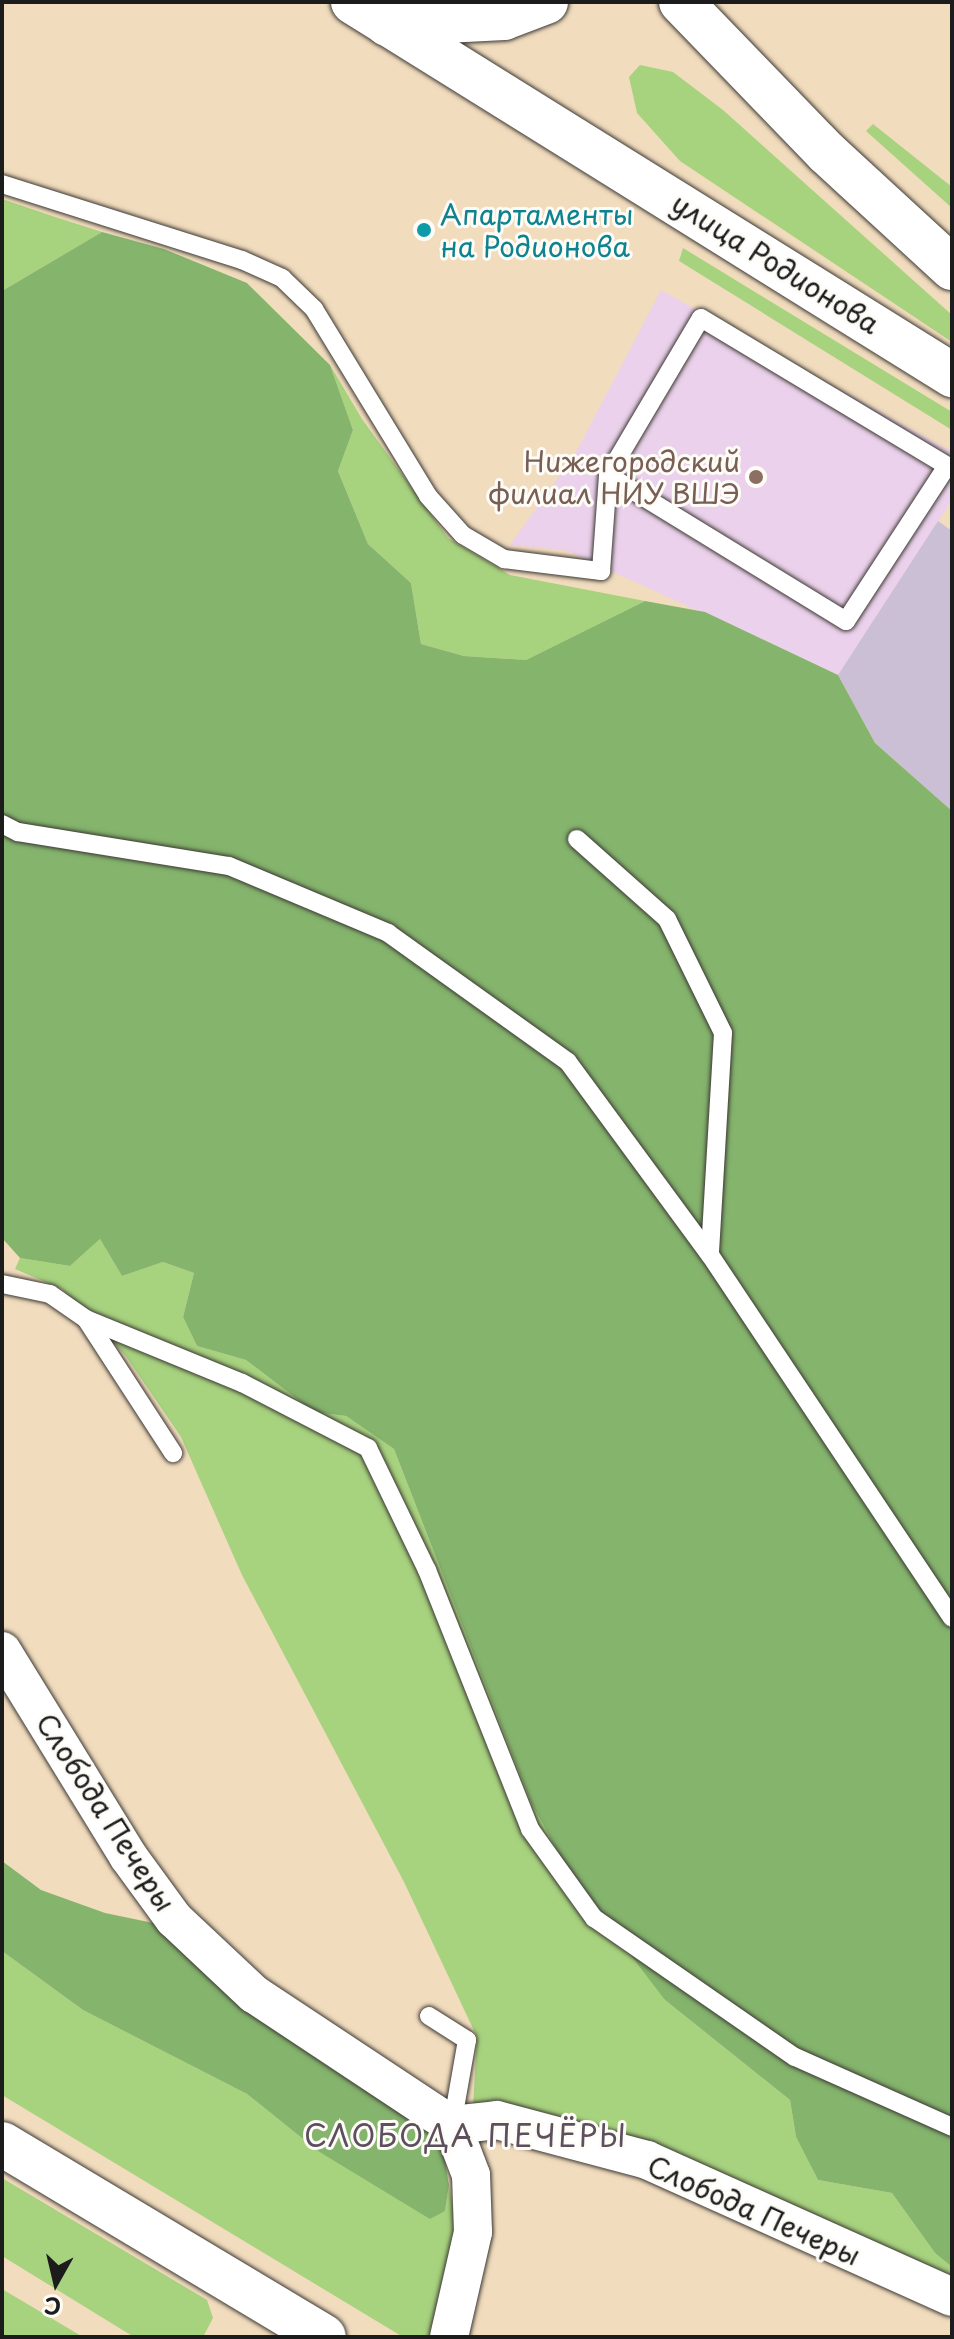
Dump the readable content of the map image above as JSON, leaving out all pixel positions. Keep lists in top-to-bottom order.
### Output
{
  "streets": {
    "main road": ["улица Родионова"],
    "street": ["Слобода Печеры"]
  },
  "districts": ["СЛОБОДА ПЕЧЁРЫ"],
  "places": ["Апартаменты на Родионова", "Нижегородский филиал НИУ ВШЭ"],
  "north": "bottom"
}
